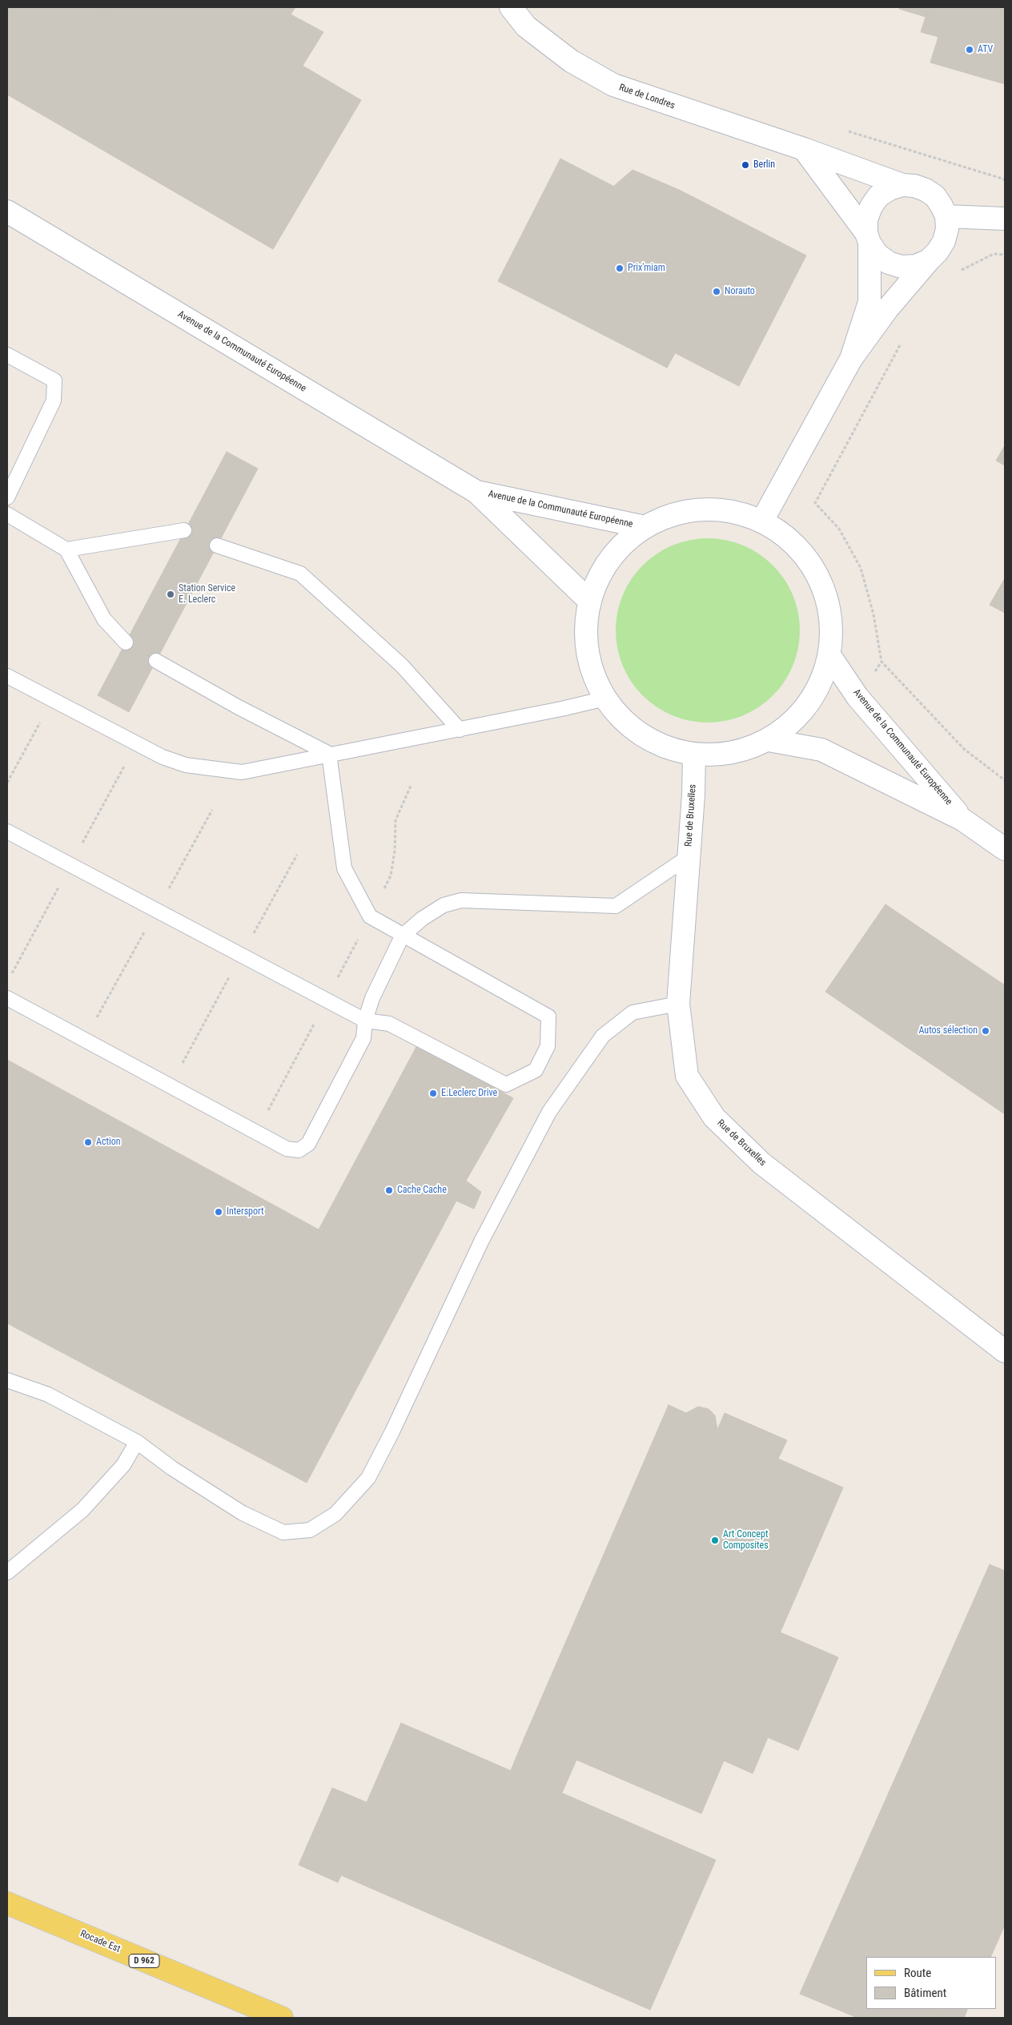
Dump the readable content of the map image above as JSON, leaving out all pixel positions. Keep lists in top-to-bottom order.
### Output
{
  "streets": {
    "main road": ["Rocade Est", "D 962"],
    "street": ["Rue de Londres", "Avenue de la Communauté Européenne", "Rue de Bruxelles"]
  },
  "places": [
    "ATV",
    "Berlin",
    "Prix'miam",
    "Norauto",
    "Station Service E. Leclerc",
    "Autos sélection",
    "E.Leclerc Drive",
    "Action",
    "Cache Cache",
    "Intersport",
    "Art Concept Composites"
  ],
  "legend": ["Route", "Bâtiment"]
}
